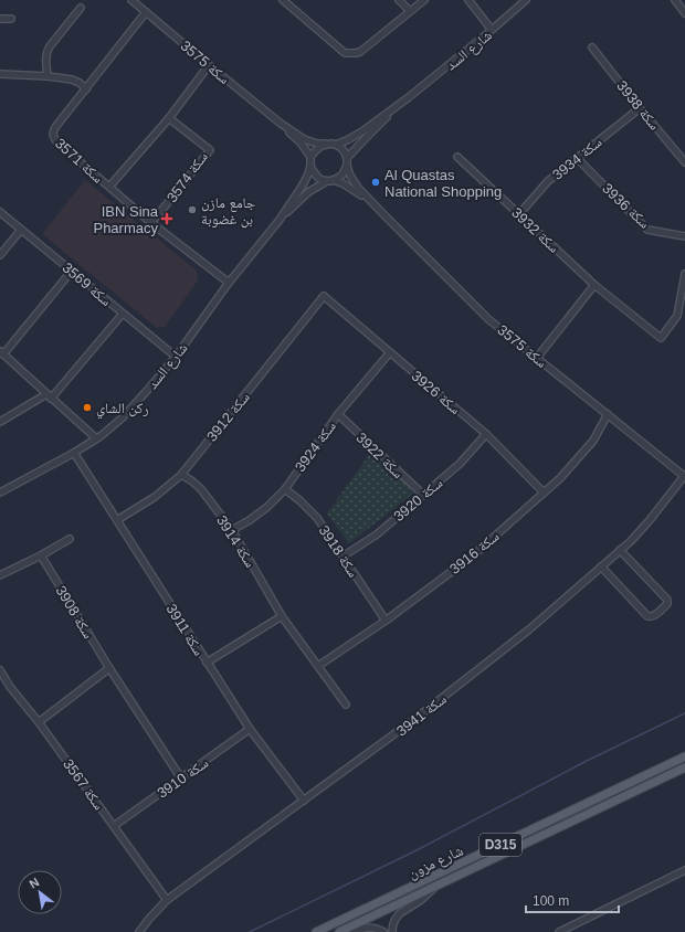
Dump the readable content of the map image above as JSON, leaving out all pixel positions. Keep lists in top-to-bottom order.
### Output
{
  "streets": {
    "main road": ["D315", "شارع مزون"],
    "street": [
      "شارع السد",
      "سكة 3575",
      "سكة 3938",
      "سكة 3934",
      "سكة 3571",
      "سكة 3574",
      "سكة 3936",
      "سكة 3932",
      "سكة 3569",
      "سكة 3926",
      "سكة 3912",
      "سكة 3924",
      "سكة 3922",
      "سكة 3920",
      "سكة 3914",
      "سكة 3918",
      "سكة 3916",
      "سكة 3908",
      "سكة 3911",
      "سكة 3941",
      "سكة 3910",
      "سكة 3567"
    ]
  },
  "crossings": [
    ["شارع السد", "سكة 3575"],
    ["شارع السد", "سكة 3571"],
    ["شارع السد", "سكة 3569"],
    ["شارع السد", "سكة 3911"],
    ["سكة 3575", "سكة 3571"],
    ["سكة 3575", "سكة 3916"],
    ["سكة 3575", "سكة 3941"],
    ["سكة 3938", "سكة 3934"],
    ["سكة 3934", "سكة 3936"],
    ["سكة 3934", "سكة 3932"],
    ["سكة 3571", "سكة 3574"],
    ["سكة 3926", "سكة 3912"],
    ["سكة 3926", "سكة 3924"],
    ["سكة 3926", "سكة 3920"],
    ["سكة 3926", "سكة 3916"],
    ["سكة 3912", "سكة 3914"],
    ["سكة 3912", "سكة 3911"],
    ["سكة 3924", "سكة 3922"],
    ["سكة 3924", "سكة 3914"],
    ["سكة 3924", "سكة 3918"],
    ["سكة 3922", "سكة 3920"],
    ["سكة 3920", "سكة 3918"],
    ["سكة 3914", "سكة 3916"],
    ["سكة 3918", "سكة 3916"],
    ["سكة 3908", "سكة 3910"],
    ["سكة 3911", "سكة 3941"],
    ["سكة 3911", "سكة 3910"],
    ["سكة 3941", "سكة 3567"],
    ["سكة 3910", "سكة 3567"]
  ],
  "places": {
    "other": ["Al Quastas National Shopping", "جامع مازن بن غضوبة", "ركن الشاي"],
    "health": ["IBN Sina Pharmacy"]
  },
  "scale_bar": "100 m",
  "north": "top left"
}
